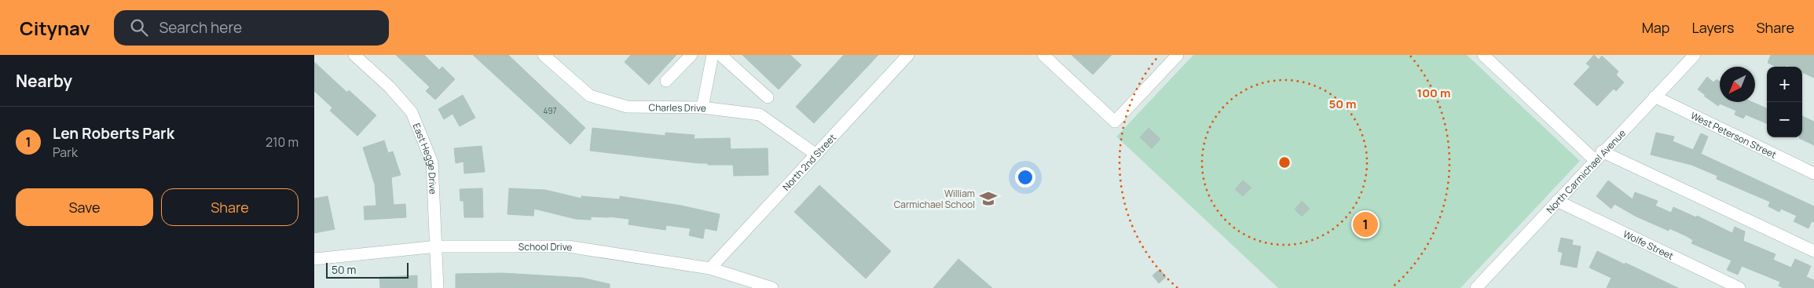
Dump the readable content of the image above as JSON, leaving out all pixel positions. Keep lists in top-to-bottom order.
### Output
{
  "streets": {
    "street": [
      "Charles Drive",
      "West Peterson Street",
      "East Hegge Drive",
      "North 2nd Street",
      "North Carmichael Avenue",
      "Wolfe Street",
      "School Drive"
    ]
  },
  "crossings": [
    ["Charles Drive", "North 2nd Street"],
    ["West Peterson Street", "North Carmichael Avenue"],
    ["East Hegge Drive", "School Drive"],
    ["North 2nd Street", "School Drive"],
    ["North Carmichael Avenue", "Wolfe Street"]
  ],
  "places": {
    "school or university": ["William Carmichael School"]
  },
  "house_numbers": ["497"],
  "scale_bar": "50 m",
  "north": "bottom left",
  "page": {
    "header": "Citynav",
    "search": "Search here",
    "nav": ["Map", "Layers", "Share"],
    "heading": "Nearby",
    "map_buttons": ["+", "−"],
    "list": [
      {
        "mark": "1",
        "name": "Len Roberts Park",
        "note": "Park",
        "value": "210 m"
      }
    ],
    "buttons": ["Save", "Share"],
    "pins": "1",
    "scale": "50 m"
  },
  "rings": ["100 m", "50 m"]
}
